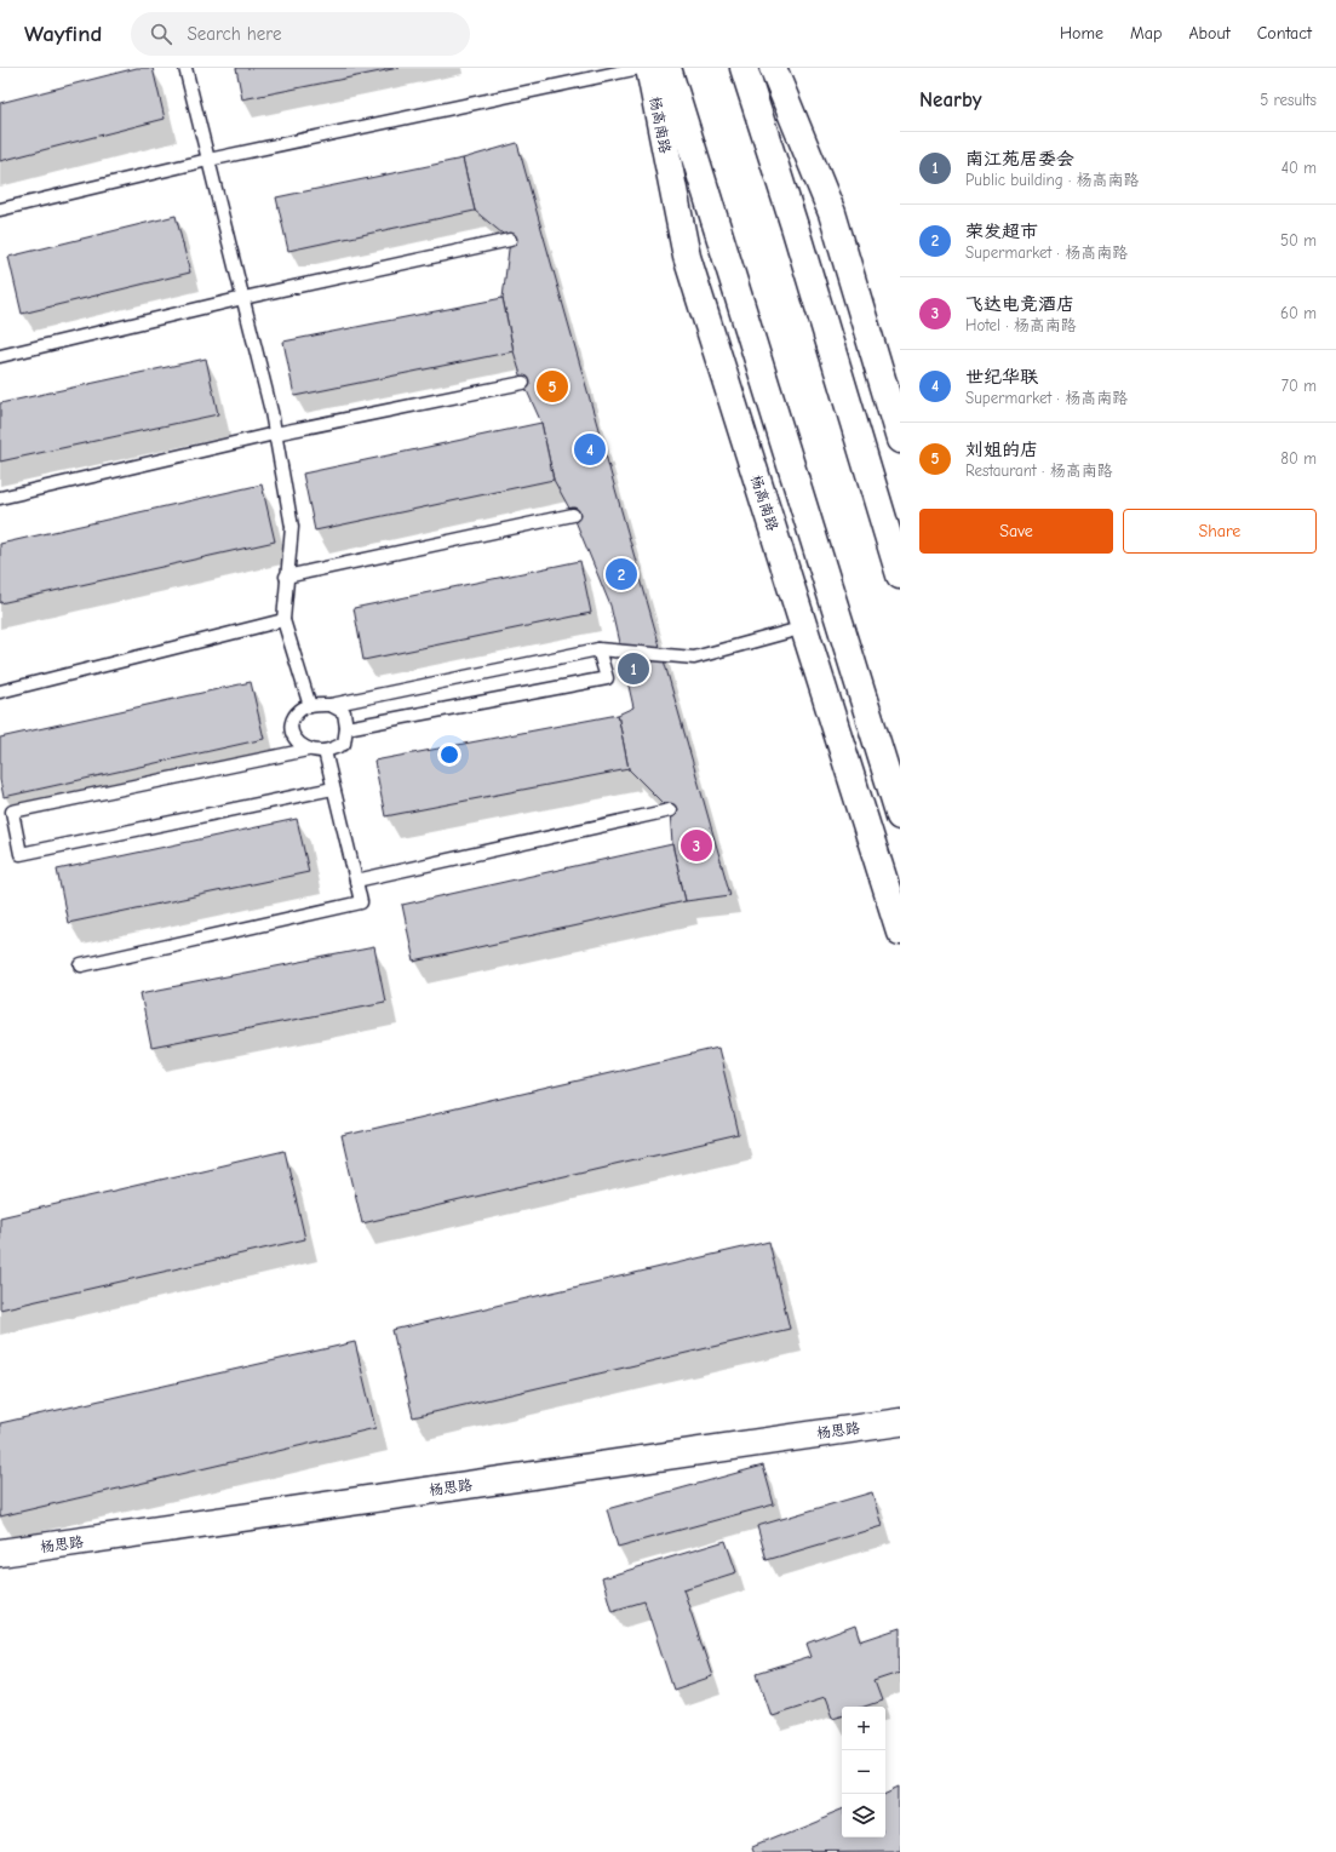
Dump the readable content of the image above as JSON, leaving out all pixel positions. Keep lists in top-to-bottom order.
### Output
{
  "streets": {
    "main road": ["杨高南路", "杨思路"]
  },
  "page": {
    "header": "Wayfind",
    "search": "Search here",
    "nav": [
      "Home",
      "Map",
      "About",
      "Contact"
    ],
    "heading": ["Nearby", "5 results"],
    "list": [
      {
        "mark": "1",
        "name": "南江苑居委会",
        "note": "Public building · 杨高南路",
        "value": "40 m"
      },
      {
        "mark": "2",
        "name": "荣发超市",
        "note": "Supermarket · 杨高南路",
        "value": "50 m"
      },
      {
        "mark": "3",
        "name": "飞达电竞酒店",
        "note": "Hotel · 杨高南路",
        "value": "60 m"
      },
      {
        "mark": "4",
        "name": "世纪华联",
        "note": "Supermarket · 杨高南路",
        "value": "70 m"
      },
      {
        "mark": "5",
        "name": "刘姐的店",
        "note": "Restaurant · 杨高南路",
        "value": "80 m"
      }
    ],
    "pins": [
      "5",
      "4",
      "2",
      "1",
      "3"
    ],
    "buttons": ["Save", "Share"],
    "map_buttons": ["+", "−"]
  }
}
